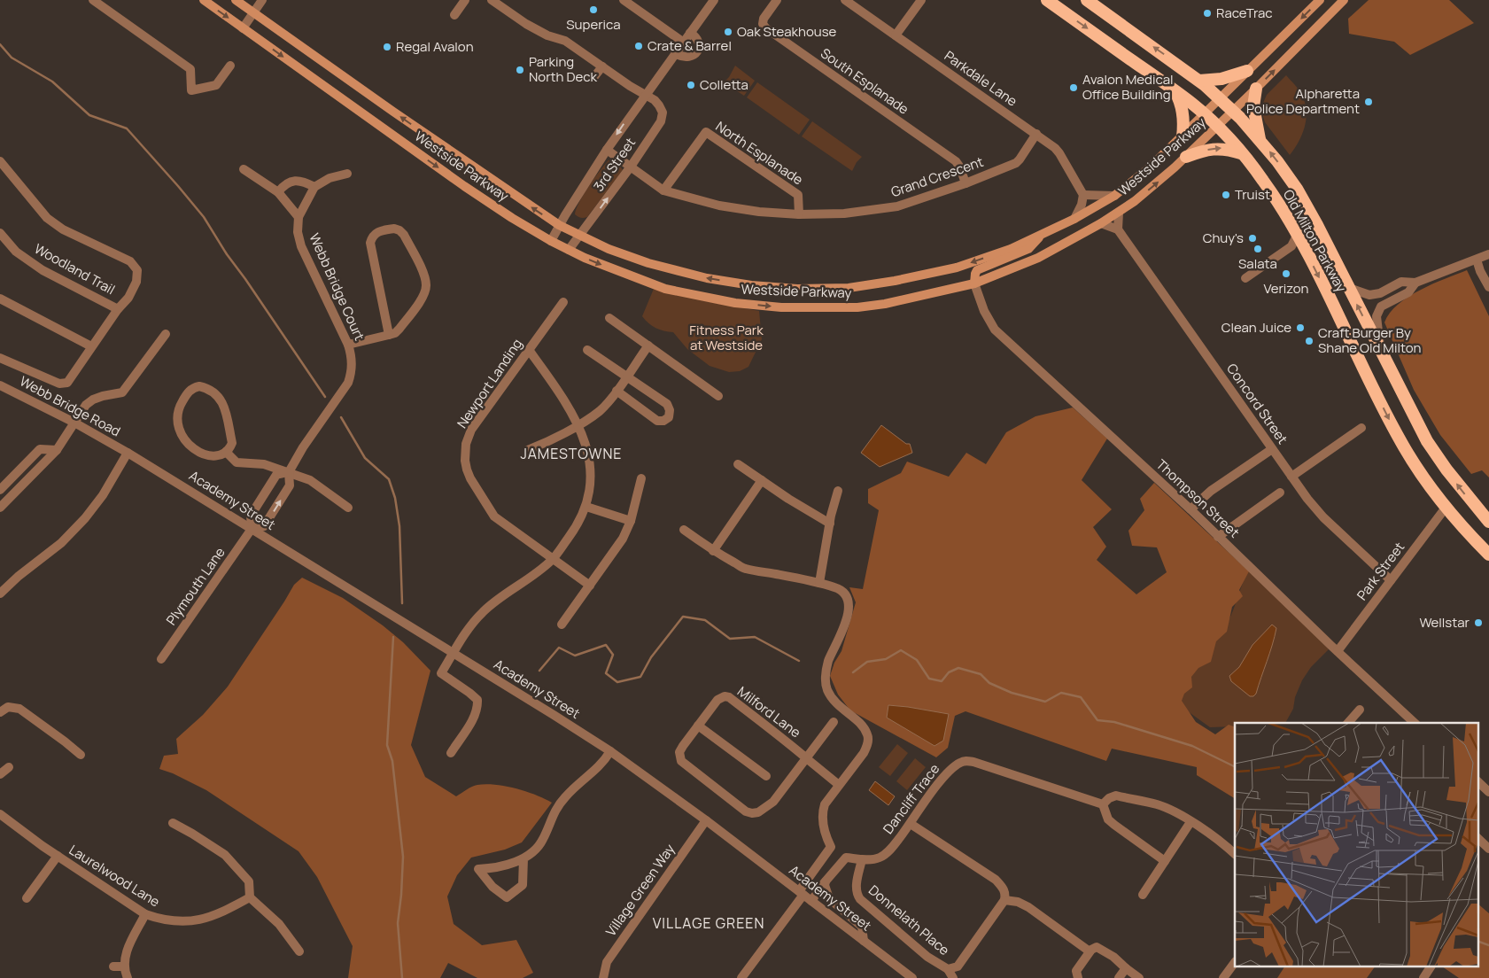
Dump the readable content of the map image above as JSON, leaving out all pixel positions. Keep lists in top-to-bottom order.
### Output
{
  "streets": {
    "highway": ["Old Milton Parkway"],
    "main road": ["Westside Parkway"],
    "street": [
      "Parkdale Lane",
      "South Esplanade",
      "North Esplanade",
      "3rd Street",
      "Grand Crescent",
      "Woodland Trail",
      "Webb Bridge Court",
      "Newport Landing",
      "Concord Street",
      "Webb Bridge Road",
      "Thompson Street",
      "Academy Street",
      "Park Street",
      "Plymouth Lane",
      "Milford Lane",
      "Dancliff Trace",
      "Laurelwood Lane",
      "Village Green Way",
      "Donnelath Place"
    ]
  },
  "crossings": [
    ["Parkdale Lane", "Grand Crescent"],
    ["South Esplanade", "Grand Crescent"],
    ["North Esplanade", "Grand Crescent"],
    ["Westside Parkway", "3rd Street"],
    ["Westside Parkway", "Old Milton Parkway"],
    ["Westside Parkway", "Thompson Street"],
    ["3rd Street", "Grand Crescent"],
    ["Old Milton Parkway", "Park Street"],
    ["Webb Bridge Court", "Academy Street"],
    ["Webb Bridge Court", "Plymouth Lane"],
    ["Concord Street", "Park Street"],
    ["Webb Bridge Road", "Academy Street"],
    ["Thompson Street", "Park Street"],
    ["Academy Street", "Plymouth Lane"],
    ["Academy Street", "Dancliff Trace"],
    ["Academy Street", "Village Green Way"],
    ["Dancliff Trace", "Donnelath Place"]
  ],
  "districts": ["JAMESTOWNE", "VILLAGE GREEN"],
  "parks": ["Fitness Park at Westside"],
  "places": [
    "Superica",
    "RaceTrac",
    "Oak Steakhouse",
    "Crate & Barrel",
    "Regal Avalon",
    "Parking North Deck",
    "Colletta",
    "Avalon Medical Office Building",
    "Alpharetta Police Department",
    "Truist",
    "Chuy's",
    "Salata",
    "Verizon",
    "Clean Juice",
    "Craft Burger By Shane Old Milton",
    "Wellstar"
  ]
}
